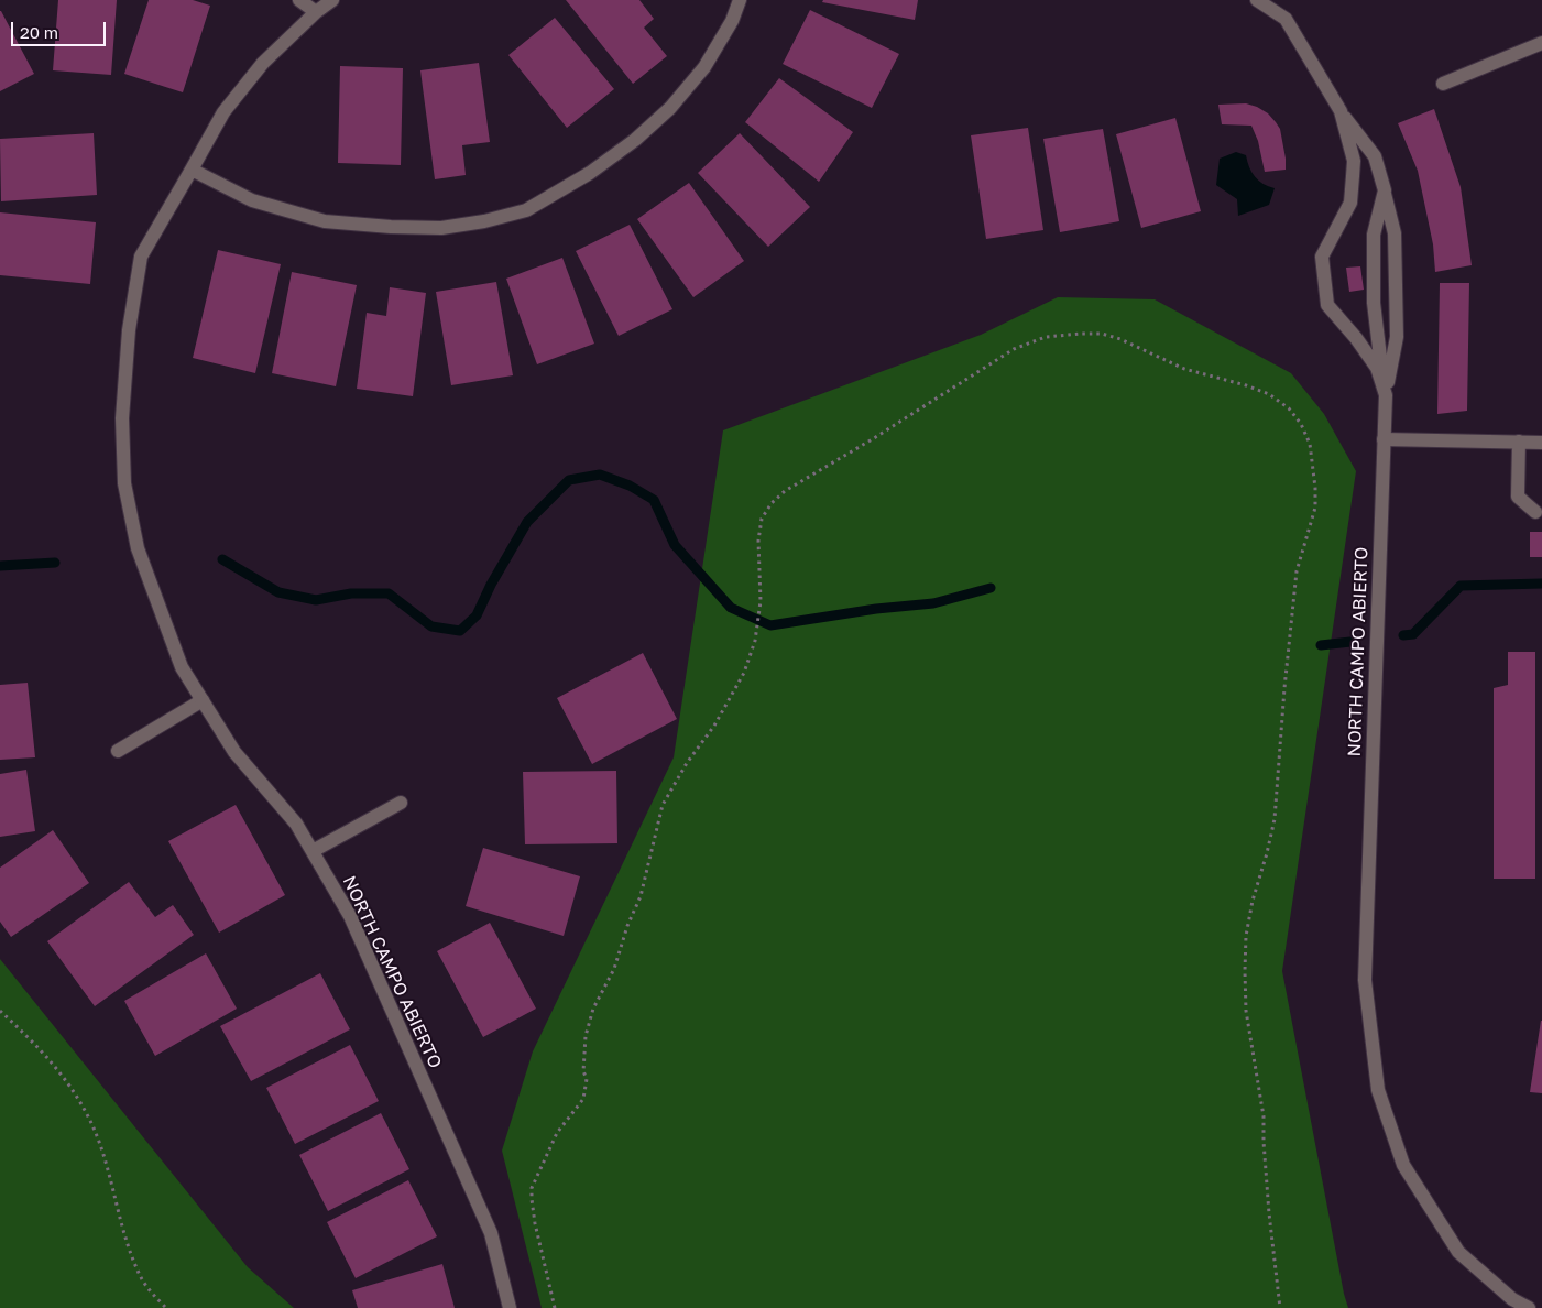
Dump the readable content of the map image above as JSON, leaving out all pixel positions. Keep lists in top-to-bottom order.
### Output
{
  "streets": {
    "street": ["NORTH CAMPO ABIERTO"]
  },
  "scale_bar": "20 m"
}
